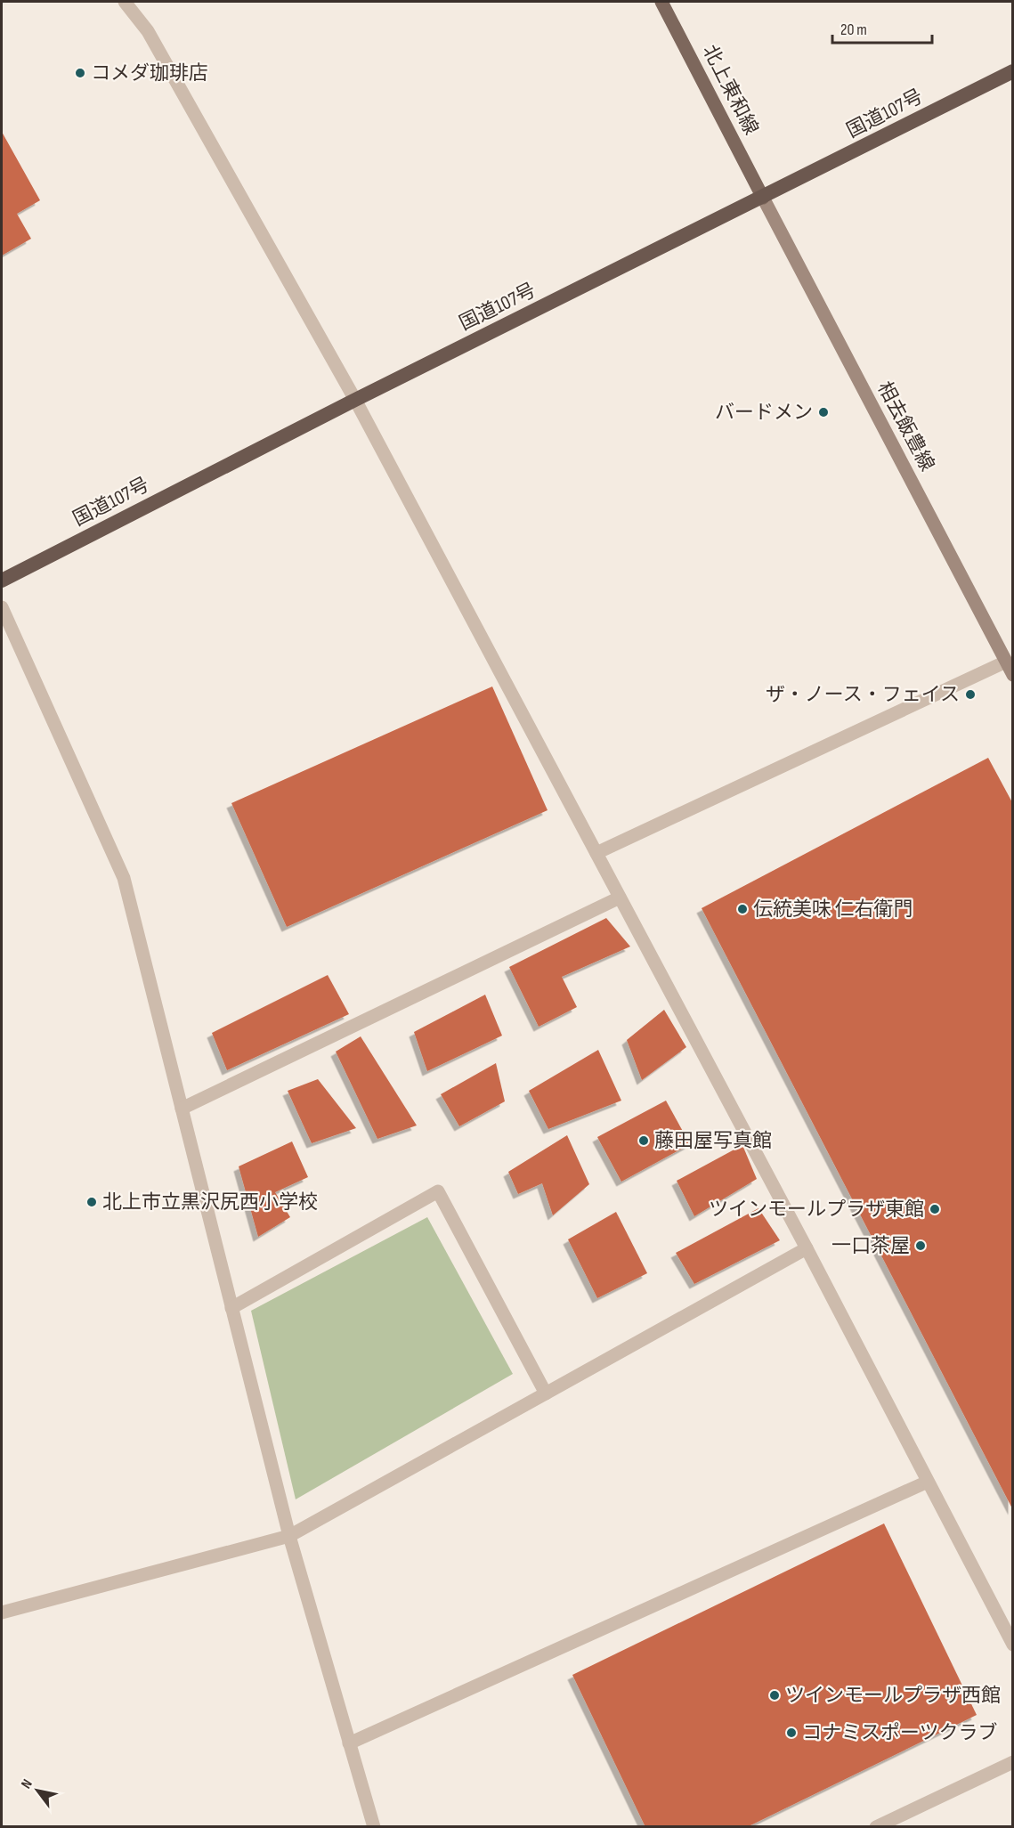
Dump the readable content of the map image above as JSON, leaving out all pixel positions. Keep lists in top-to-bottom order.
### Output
{
  "streets": {
    "highway": ["国道107号"],
    "main road": ["北上東和線", "相去飯豊線"]
  },
  "crossings": [
    ["北上東和線", "国道107号"],
    ["北上東和線", "相去飯豊線"],
    ["国道107号", "相去飯豊線"]
  ],
  "places": [
    "コメダ珈琲店",
    "バードメン",
    "ザ・ノース・フェイス",
    "伝統美味 仁右衛門",
    "藤田屋写真館",
    "北上市立黒沢尻西小学校",
    "ツインモールプラザ東館",
    "一口茶屋",
    "ツインモールプラザ西館",
    "コナミスポーツクラブ"
  ],
  "scale_bar": "20 m",
  "north": "top left"
}
